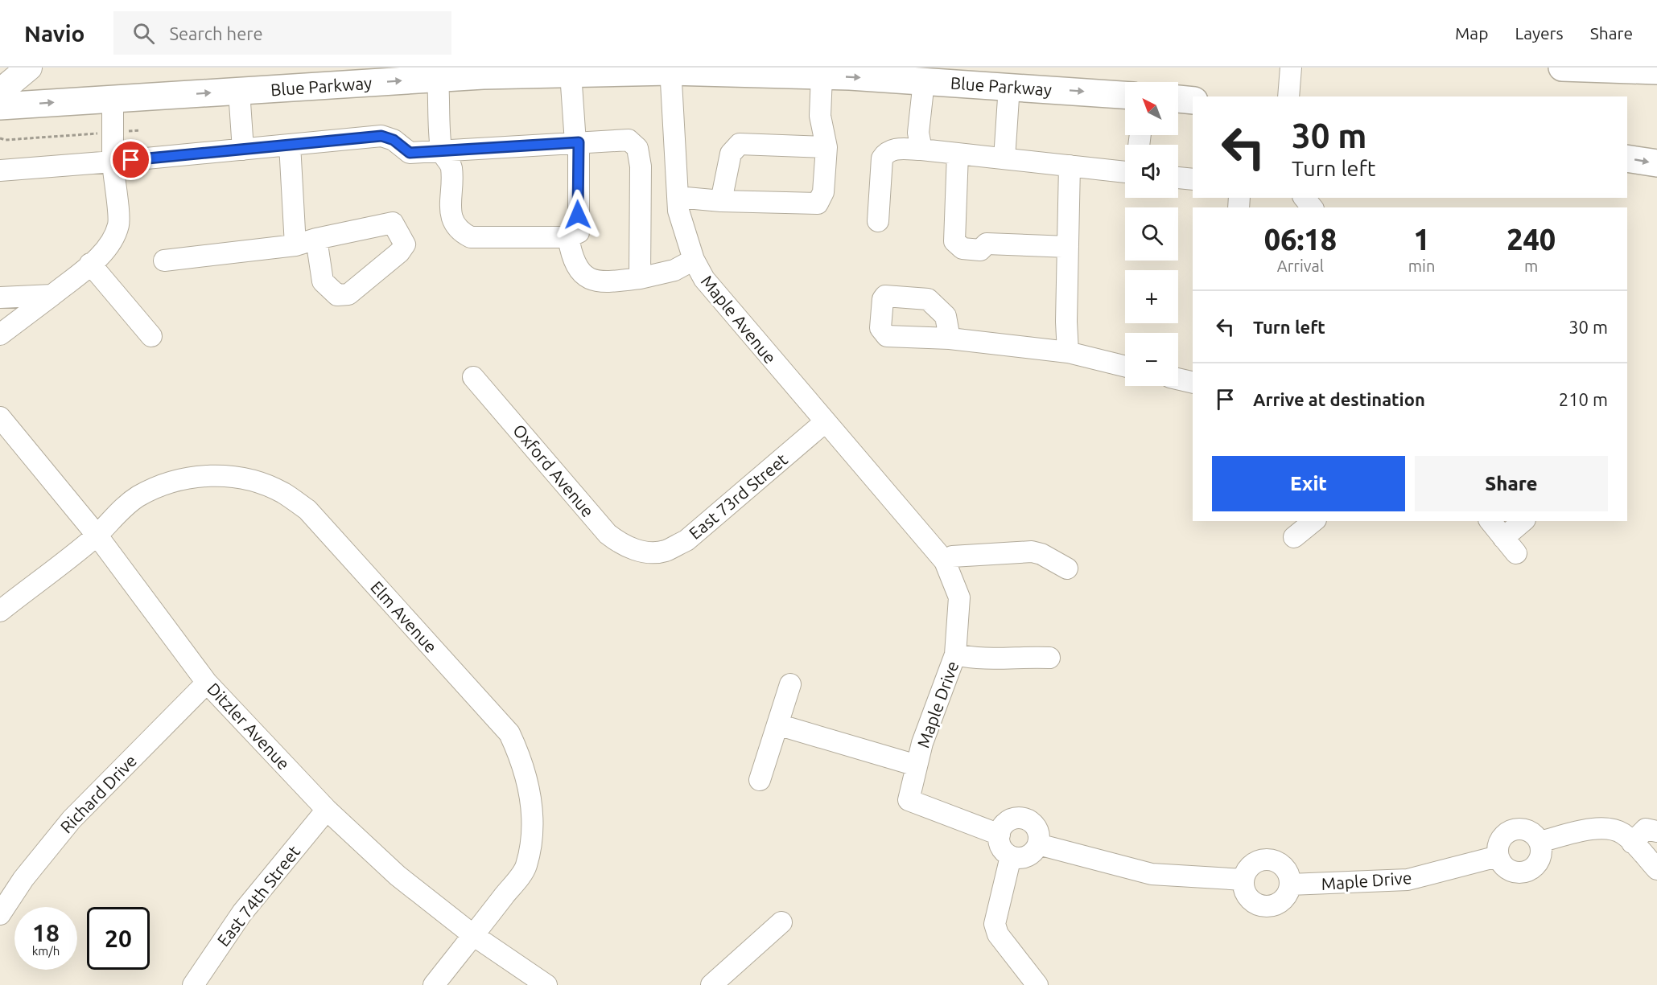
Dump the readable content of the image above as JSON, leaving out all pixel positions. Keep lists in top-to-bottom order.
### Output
{
  "streets": {
    "highway": ["Blue Parkway"],
    "street": [
      "Maple Avenue",
      "Oxford Avenue",
      "East 73rd Street",
      "Elm Avenue",
      "Maple Drive",
      "Ditzler Avenue",
      "Richard Drive",
      "East 74th Street"
    ]
  },
  "crossings": [
    ["Blue Parkway", "Maple Avenue"],
    ["Maple Avenue", "East 73rd Street"],
    ["Maple Avenue", "Maple Drive"],
    ["Oxford Avenue", "East 73rd Street"],
    ["Elm Avenue", "Ditzler Avenue"],
    ["Ditzler Avenue", "Richard Drive"],
    ["Ditzler Avenue", "East 74th Street"]
  ],
  "one_way": ["Blue Parkway"],
  "north": "top left",
  "page": {
    "header": "Navio",
    "search": "Search here",
    "nav": ["Map", "Layers", "Share"],
    "map_buttons": ["+", "−"],
    "turn": ["30 m", "Turn left"],
    "eta": [
      "06:18",
      "Arrival",
      "1",
      "min",
      "240",
      "m"
    ],
    "list": [
      {
        "name": "Turn left",
        "value": "30 m"
      },
      {
        "name": "Arrive at destination",
        "value": "210 m"
      }
    ],
    "buttons": ["Exit", "Share"],
    "speed": "18 km/h",
    "limit": "20"
  }
}
